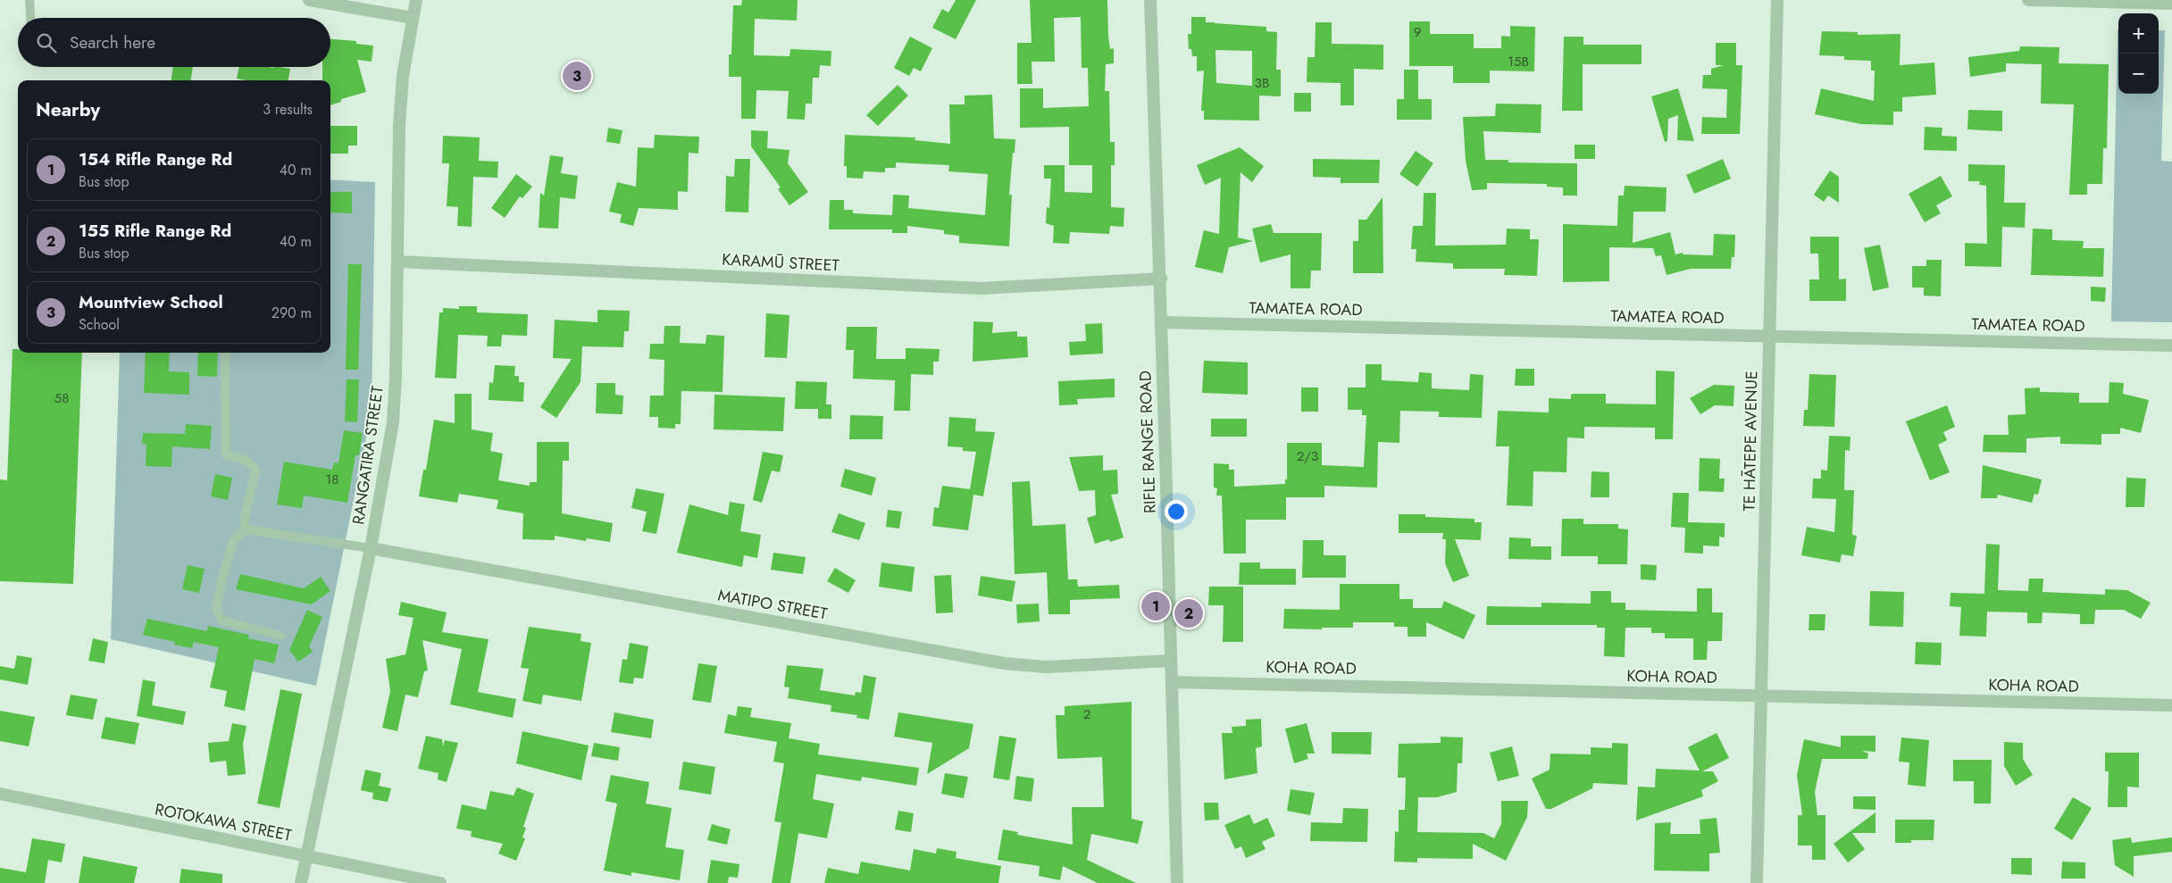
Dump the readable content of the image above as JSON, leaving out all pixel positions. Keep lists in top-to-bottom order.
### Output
{
  "streets": {
    "street": [
      "KARAMŪ STREET",
      "TAMATEA ROAD",
      "TE HĀTEPE AVENUE",
      "RIFLE RANGE ROAD",
      "RANGATIRA STREET",
      "MATIPO STREET",
      "KOHA ROAD",
      "ROTOKAWA STREET"
    ]
  },
  "crossings": [
    ["KARAMŪ STREET", "RIFLE RANGE ROAD"],
    ["KARAMŪ STREET", "RANGATIRA STREET"],
    ["TAMATEA ROAD", "TE HĀTEPE AVENUE"],
    ["TAMATEA ROAD", "RIFLE RANGE ROAD"],
    ["TE HĀTEPE AVENUE", "KOHA ROAD"],
    ["RIFLE RANGE ROAD", "MATIPO STREET"],
    ["RIFLE RANGE ROAD", "KOHA ROAD"],
    ["RANGATIRA STREET", "MATIPO STREET"],
    ["RANGATIRA STREET", "ROTOKAWA STREET"]
  ],
  "house_numbers": [
    "9",
    "15B",
    "3B",
    "58",
    "2/3",
    "18",
    "2"
  ],
  "page": {
    "map_buttons": ["+", "−"],
    "search": "Search here",
    "pins": ["3", "1", "2"],
    "heading": ["Nearby", "3 results"],
    "list": [
      {
        "mark": "1",
        "name": "154 Rifle Range Rd",
        "note": "Bus stop",
        "value": "40 m"
      },
      {
        "mark": "2",
        "name": "155 Rifle Range Rd",
        "note": "Bus stop",
        "value": "40 m"
      },
      {
        "mark": "3",
        "name": "Mountview School",
        "note": "School",
        "value": "290 m"
      }
    ]
  }
}
